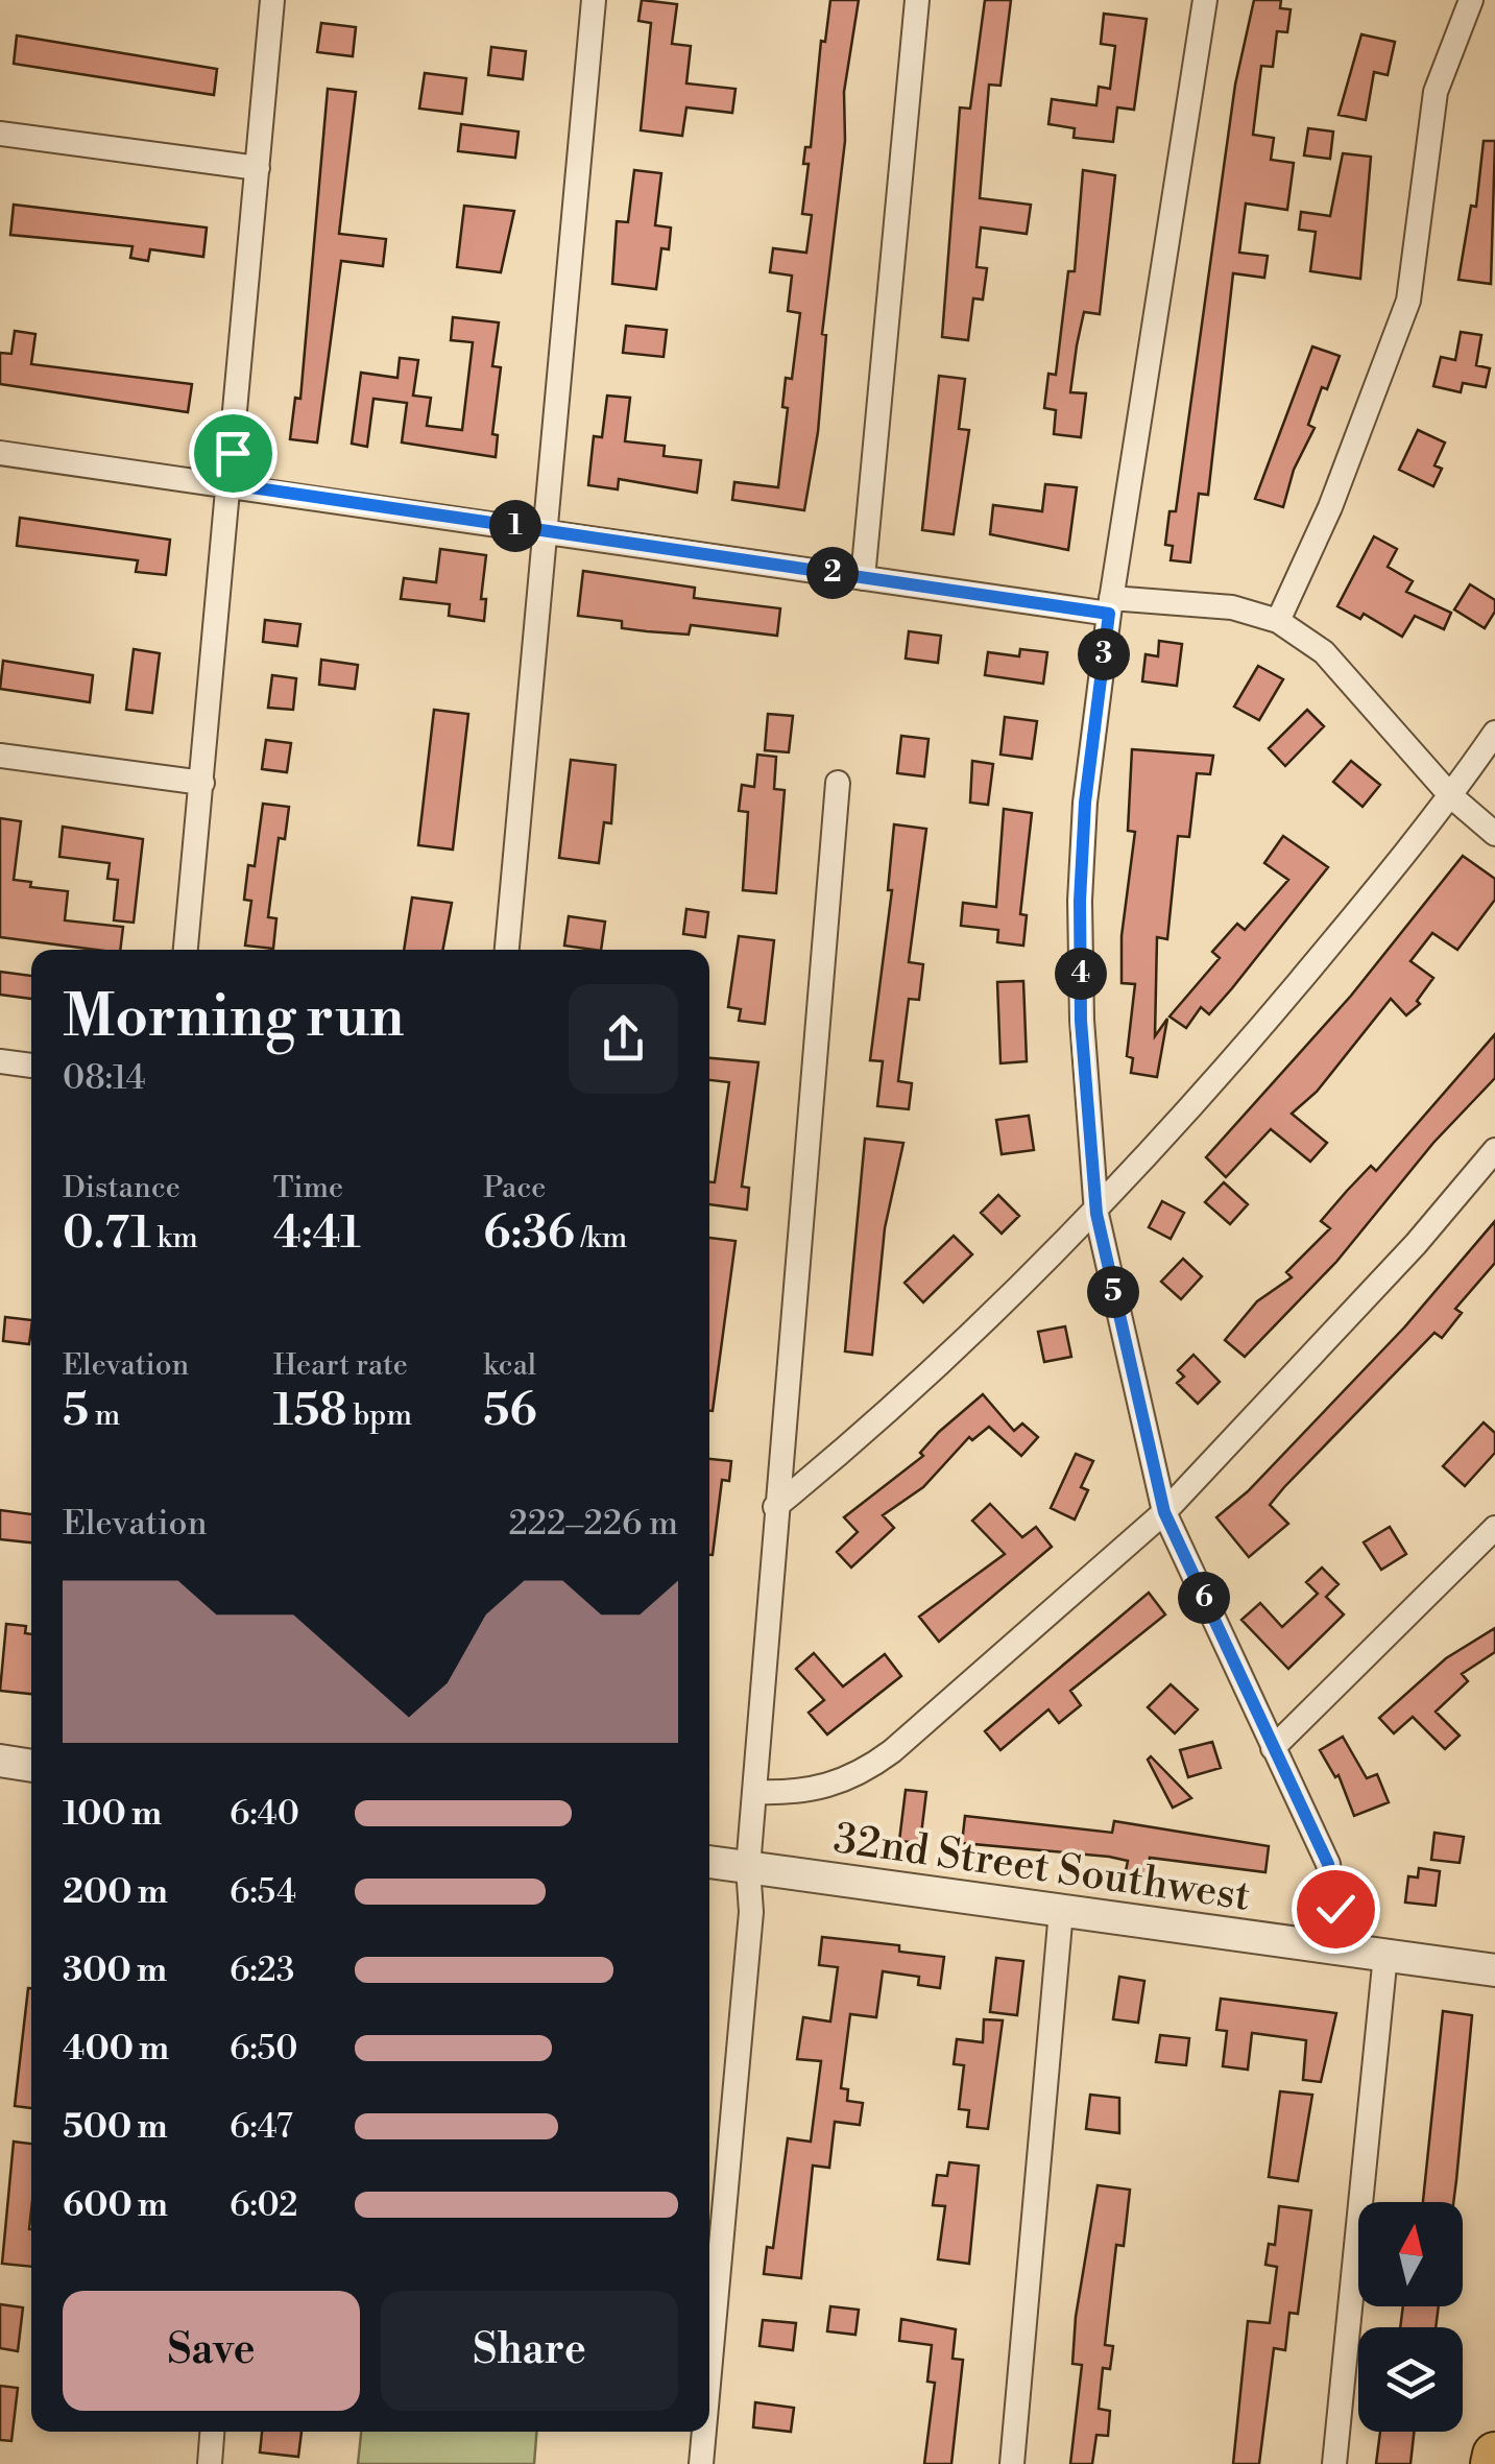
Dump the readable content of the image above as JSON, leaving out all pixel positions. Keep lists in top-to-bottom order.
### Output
{
  "streets": {
    "street": ["32nd Street Southwest"]
  },
  "north": "top",
  "page": {
    "pins": [
      "1",
      "2",
      "3",
      "4",
      "5",
      "6"
    ],
    "heading": ["Morning run", "08:14"],
    "stats": [
      ["Distance", "0.71 km"],
      ["Time", "4:41"],
      ["Pace", "6:36 /km"],
      ["Elevation", "5 m"],
      ["Heart rate", "158 bpm"],
      ["kcal", "56"]
    ],
    "chart": ["Elevation", "222–226 m"],
    "list": [
      {
        "name": "100 m",
        "note": "6:40"
      },
      {
        "name": "200 m",
        "note": "6:54"
      },
      {
        "name": "300 m",
        "note": "6:23"
      },
      {
        "name": "400 m",
        "note": "6:50"
      },
      {
        "name": "500 m",
        "note": "6:47"
      },
      {
        "name": "600 m",
        "note": "6:02"
      }
    ],
    "buttons": ["Save", "Share"]
  }
}
